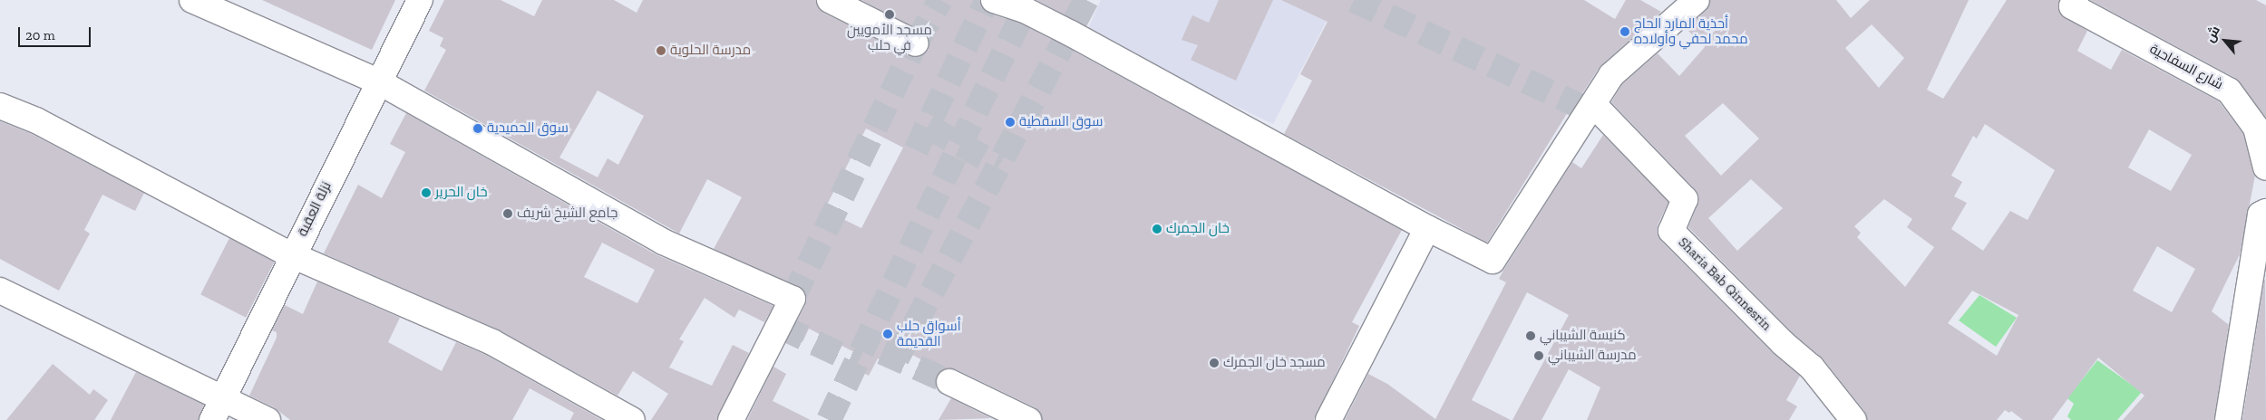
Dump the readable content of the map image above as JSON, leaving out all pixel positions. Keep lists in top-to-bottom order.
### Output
{
  "streets": {
    "street": ["شارع السفاحية", "نزلة العقبة", "Sharia Bab Qinnesrin"]
  },
  "places": [
    "مسجد الأمويين في حلب",
    "أحذية المارد الحاج محمد لحفي وأولاده",
    "مدرسة الحلوية",
    "سوق السقطية",
    "سوق الحميدية",
    "خان الحرير",
    "جامع الشيخ شريف",
    "خان الجمرك",
    "أسواق حلب القديمة",
    "كنيسة الشيباني",
    "مدرسة الشيباني",
    "مسجد خان الجمرك"
  ],
  "scale_bar": "20 m",
  "north": "top left"
}
